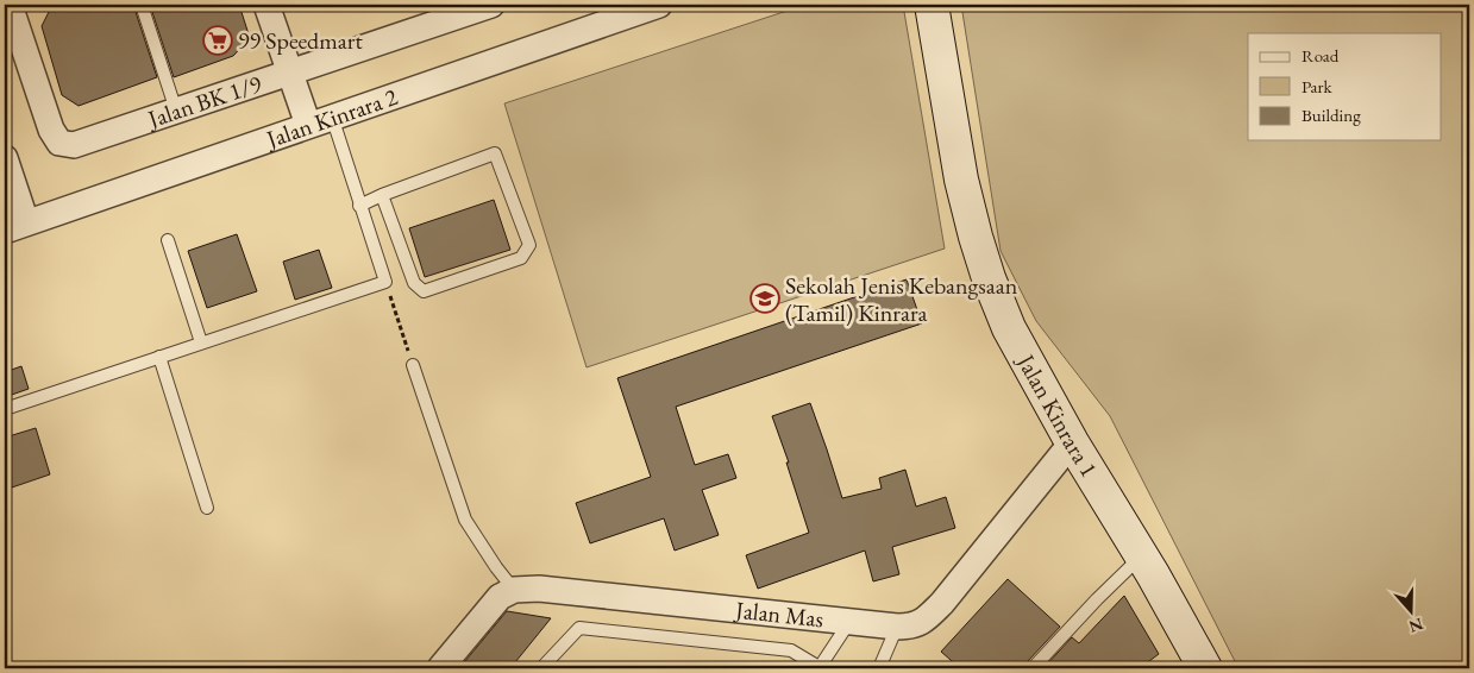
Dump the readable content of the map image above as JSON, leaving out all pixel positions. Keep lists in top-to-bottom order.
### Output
{
  "streets": {
    "street": [
      "Jalan BK 1/9",
      "Jalan Kinrara 2",
      "Jalan Kinrara 1",
      "Jalan Mas"
    ]
  },
  "crossings": [
    ["Jalan Kinrara 1", "Jalan Mas"]
  ],
  "places": {
    "supermarket": ["99 Speedmart"],
    "school or university": ["Sekolah Jenis Kebangsaan (Tamil) Kinrara"]
  },
  "legend": ["Road", "Park", "Building"],
  "north": "bottom"
}
